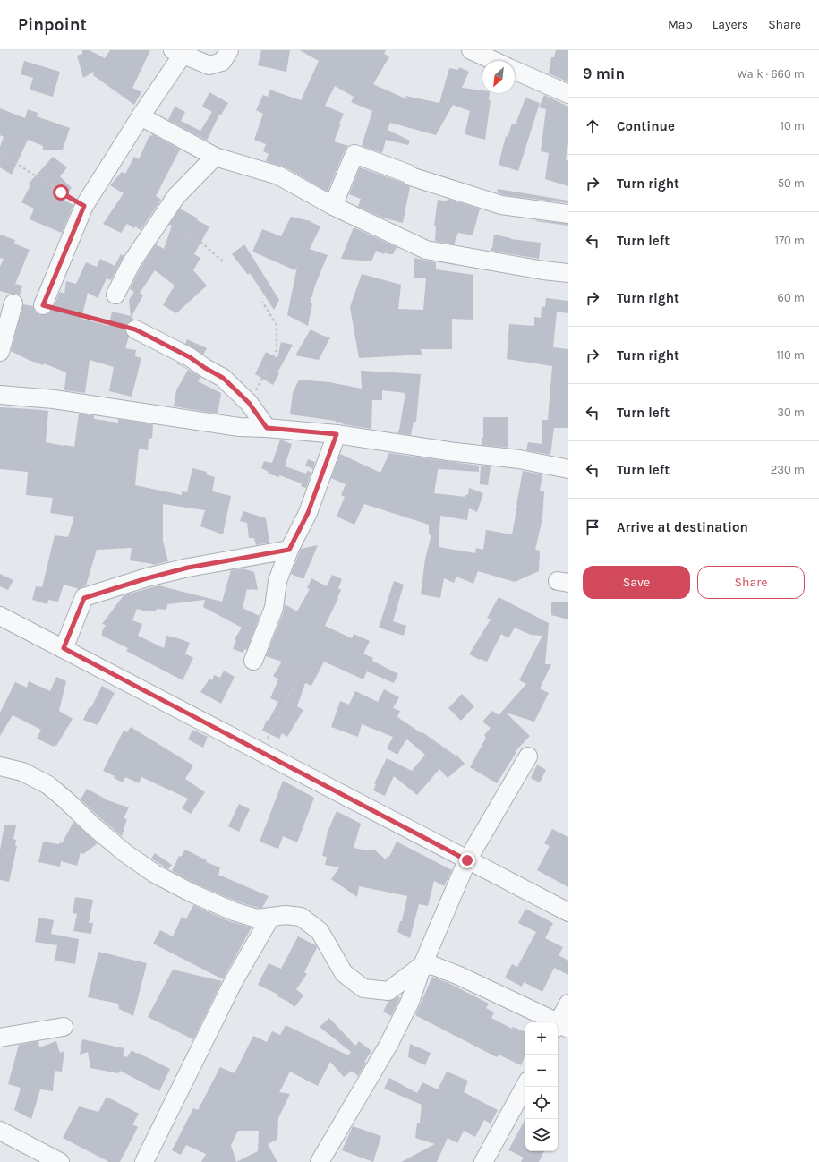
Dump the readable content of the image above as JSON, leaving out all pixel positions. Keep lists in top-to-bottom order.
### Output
{
  "north": "bottom left",
  "page": {
    "header": "Pinpoint",
    "nav": ["Map", "Layers", "Share"],
    "heading": ["9 min", "Walk · 660 m"],
    "list": [
      ["Continue", "10 m"],
      ["Turn right", "50 m"],
      ["Turn left", "170 m"],
      ["Turn right", "60 m"],
      ["Turn right", "110 m"],
      ["Turn left", "30 m"],
      ["Turn left", "230 m"],
      "Arrive at destination"
    ],
    "buttons": ["Save", "Share"],
    "map_buttons": ["+", "−"]
  }
}
